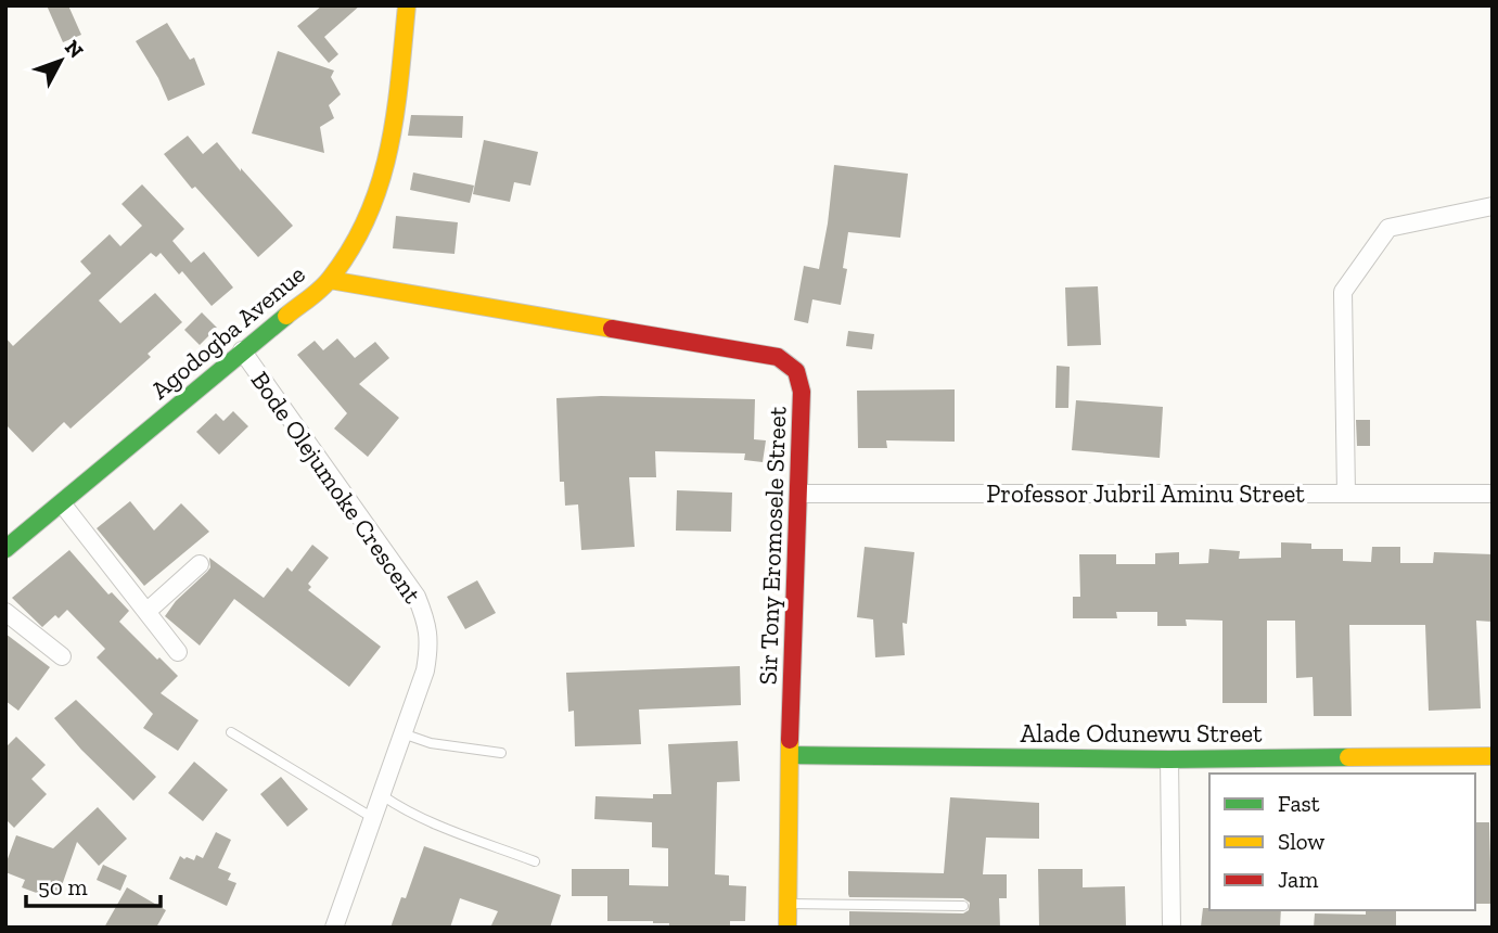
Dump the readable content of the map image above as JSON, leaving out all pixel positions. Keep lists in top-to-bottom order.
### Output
{
  "streets": {
    "street": [
      "Agodogba Avenue",
      "Bode Olejumoke Crescent",
      "Professor Jubril Aminu Street",
      "Sir Tony Eromosele Street",
      "Alade Odunewu Street"
    ]
  },
  "crossings": [
    ["Agodogba Avenue", "Bode Olejumoke Crescent"],
    ["Agodogba Avenue", "Sir Tony Eromosele Street"],
    ["Professor Jubril Aminu Street", "Sir Tony Eromosele Street"],
    ["Sir Tony Eromosele Street", "Alade Odunewu Street"]
  ],
  "legend": ["Fast", "Slow", "Jam"],
  "scale_bar": "50 m",
  "north": "top right"
}
